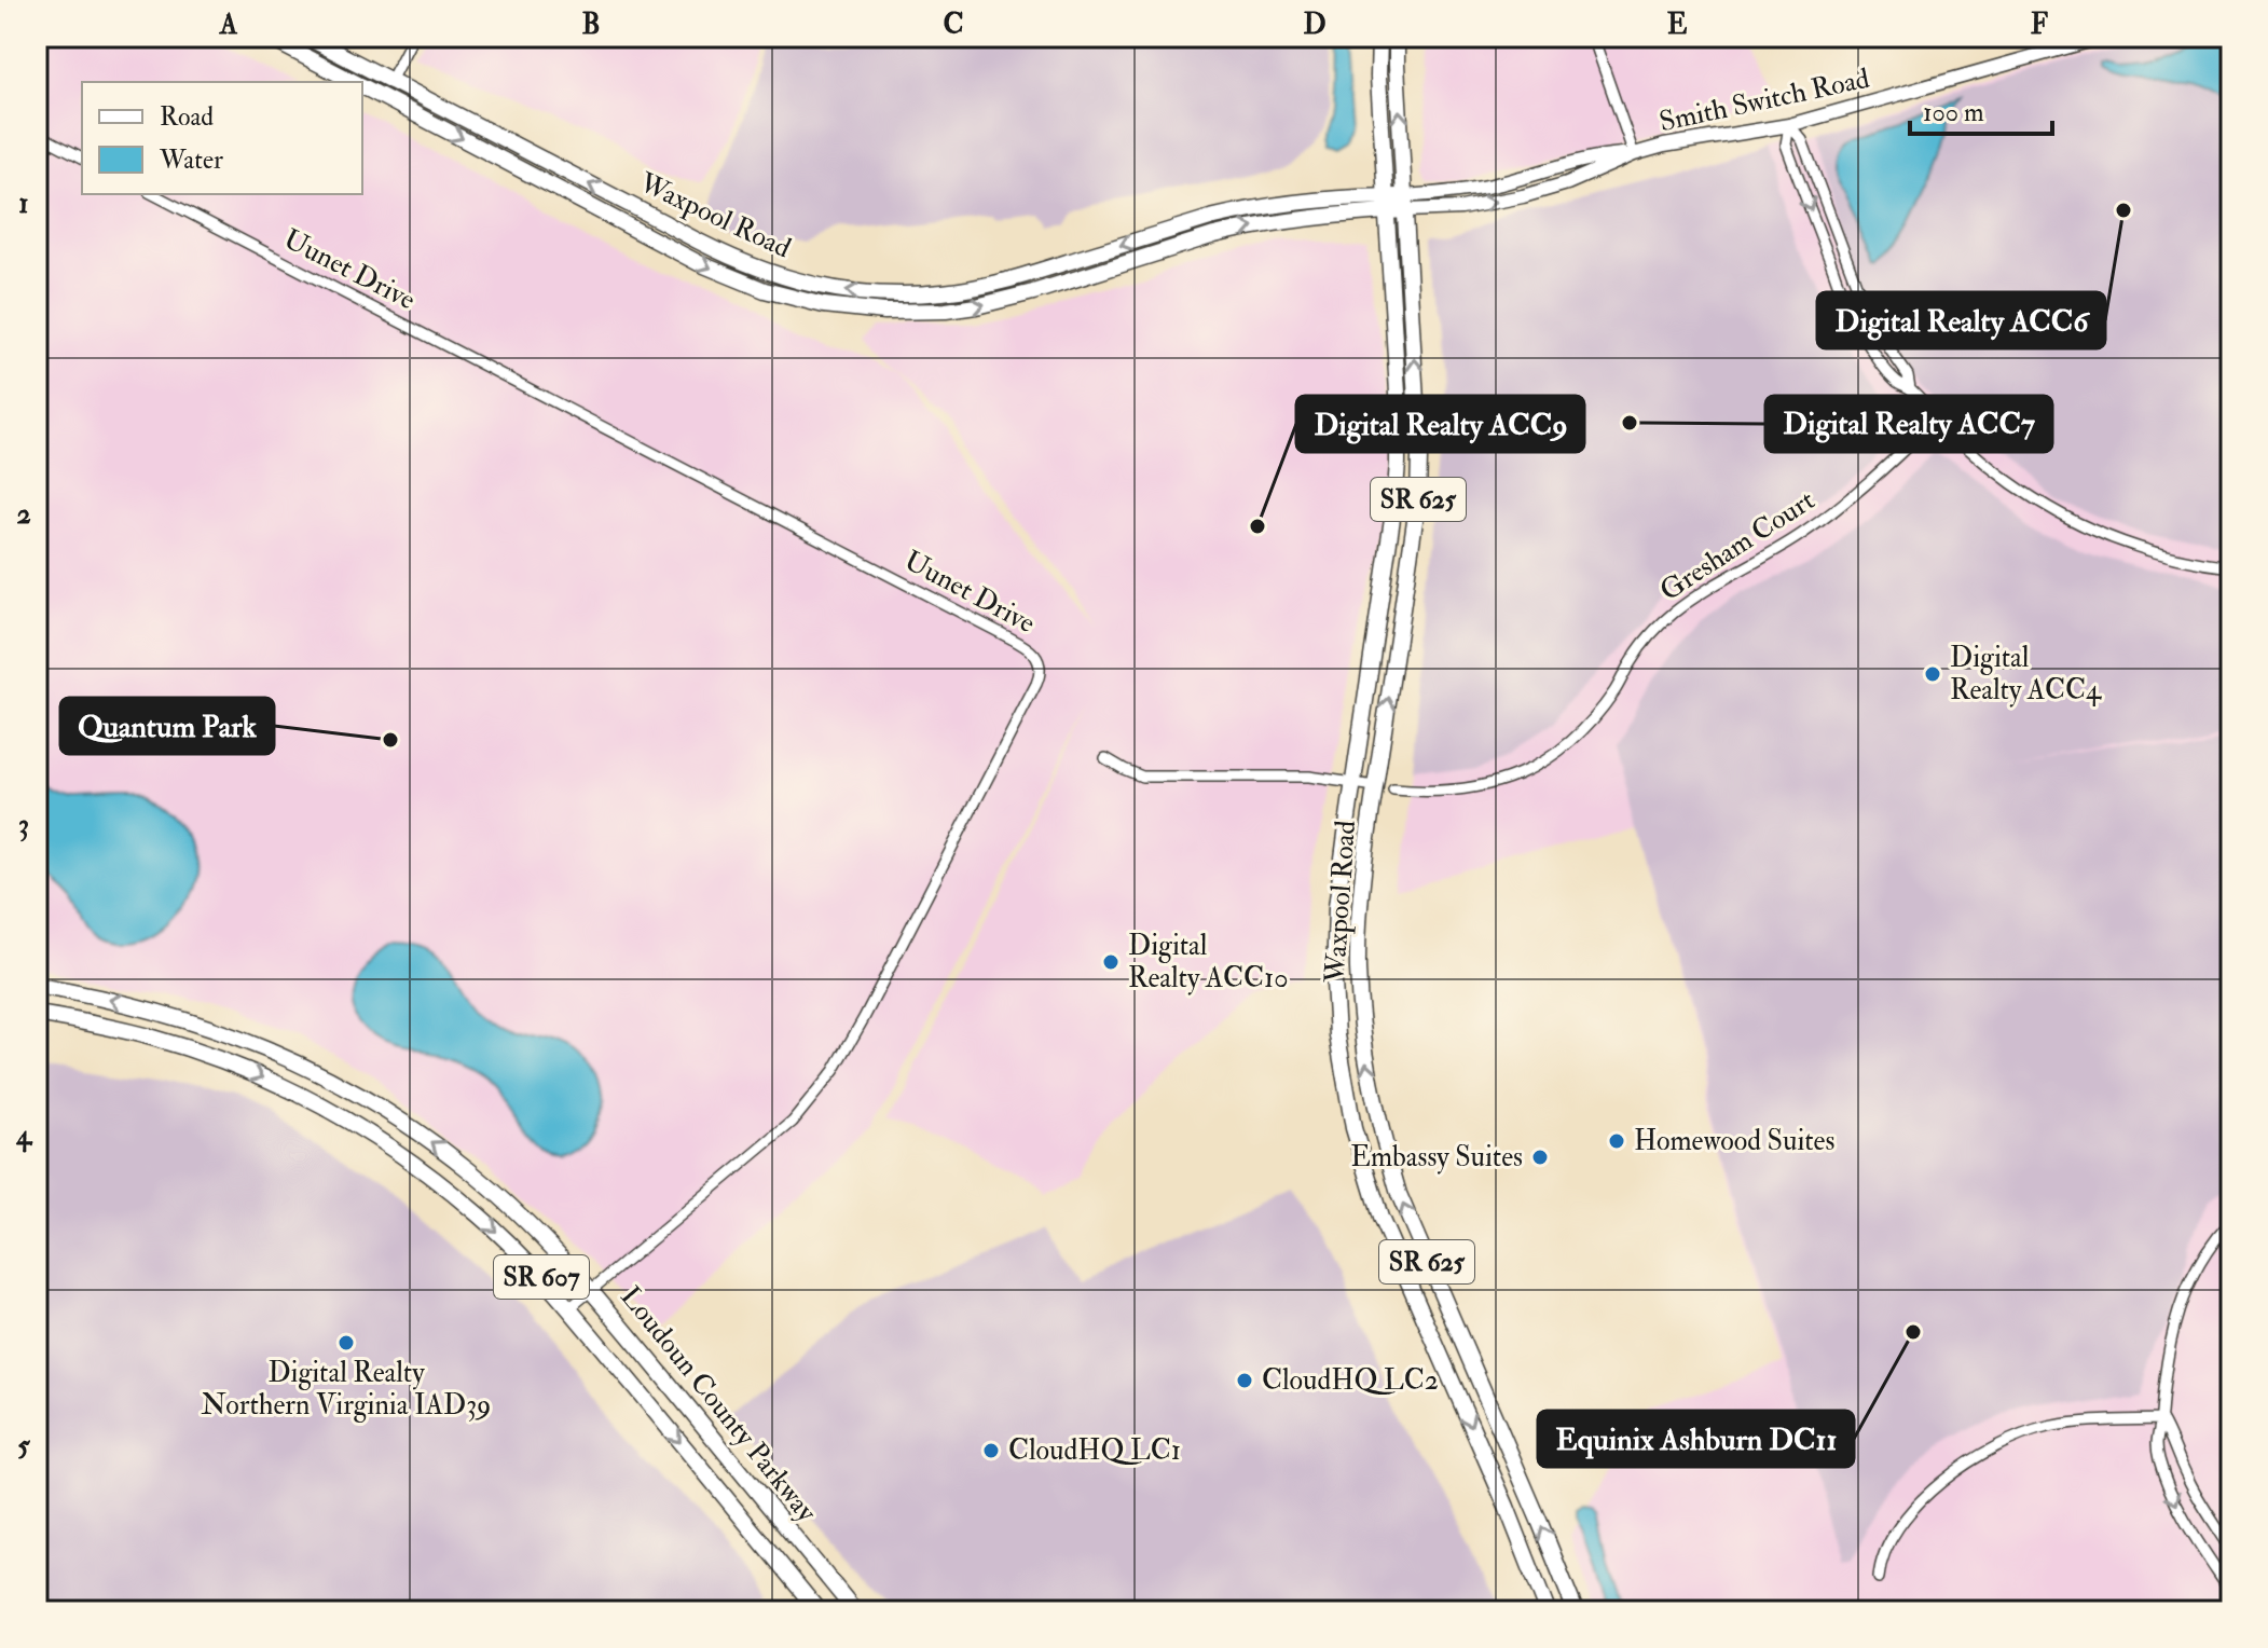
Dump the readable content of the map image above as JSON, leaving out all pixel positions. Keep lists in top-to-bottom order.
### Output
{
  "streets": {
    "main road": [
      "Waxpool Road",
      "SR 625",
      "SR 607",
      "Loudoun County Parkway"
    ],
    "street": ["Smith Switch Road", "Uunet Drive", "Gresham Court"]
  },
  "crossings": [
    ["Smith Switch Road", "Waxpool Road"],
    ["Smith Switch Road", "SR 625"],
    ["Waxpool Road", "SR 625"],
    ["Uunet Drive", "Loudoun County Parkway"]
  ],
  "places": [
    "Digital Realty ACC6",
    "Digital Realty ACC7",
    "Digital Realty ACC9",
    "Digital Realty ACC4",
    "Quantum Park",
    "Digital Realty ACC10",
    "Homewood Suites",
    "Embassy Suites",
    "Equinix Ashburn DC11",
    "Digital Realty Northern Virginia IAD39",
    "CloudHQ LC2",
    "CloudHQ LC1"
  ],
  "legend": ["Road", "Water"],
  "scale_bar": "100 m",
  "grid": {
    "columns": [
      "A",
      "B",
      "C",
      "D",
      "E",
      "F"
    ],
    "rows": [
      "1",
      "2",
      "3",
      "4",
      "5"
    ]
  }
}
